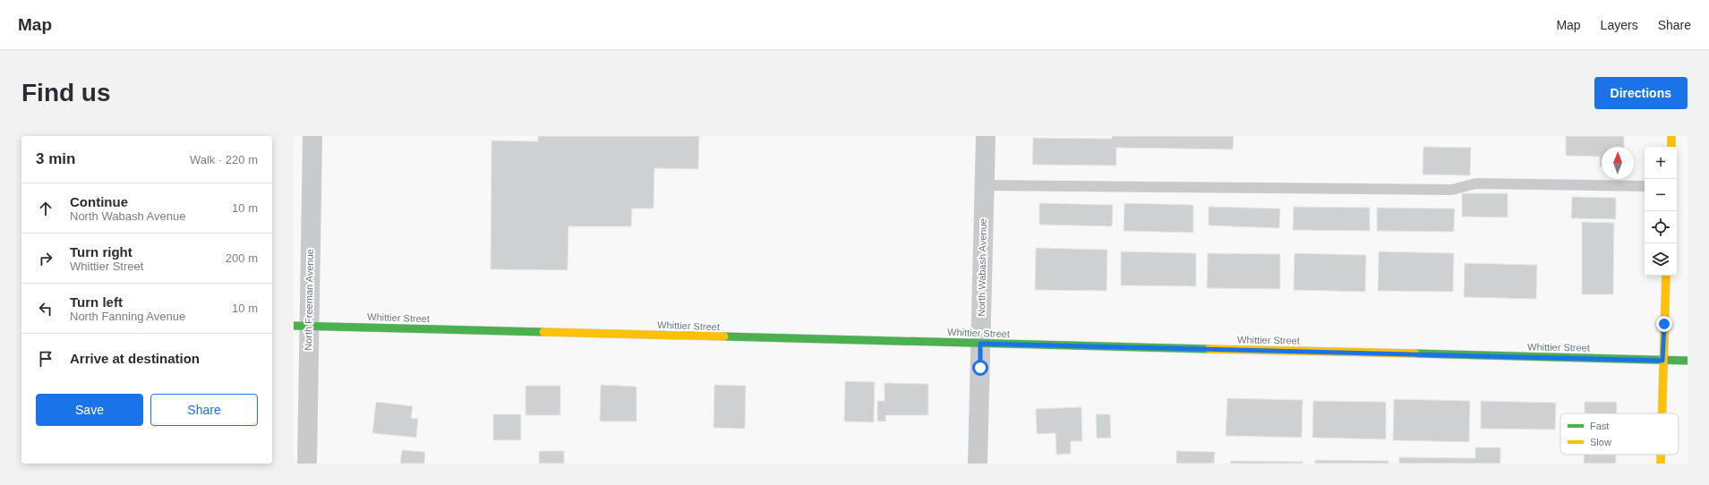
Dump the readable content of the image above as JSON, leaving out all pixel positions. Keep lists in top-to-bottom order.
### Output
{
  "streets": {
    "street": ["North Wabash Avenue", "North Freeman Avenue", "Whittier Street"]
  },
  "crossings": [
    ["North Wabash Avenue", "Whittier Street"],
    ["North Freeman Avenue", "Whittier Street"]
  ],
  "legend": ["Fast", "Slow"],
  "north": "top",
  "page": {
    "header": "Map",
    "nav": ["Map", "Layers", "Share"],
    "buttons": [
      "Directions",
      ["Save", "Share"]
    ],
    "title": "Find us",
    "heading": ["3 min", "Walk · 220 m"],
    "map_buttons": ["+", "−"],
    "list": [
      ["Continue", "North Wabash Avenue", "10 m"],
      ["Turn right", "Whittier Street", "200 m"],
      ["Turn left", "North Fanning Avenue", "10 m"],
      "Arrive at destination"
    ]
  }
}
